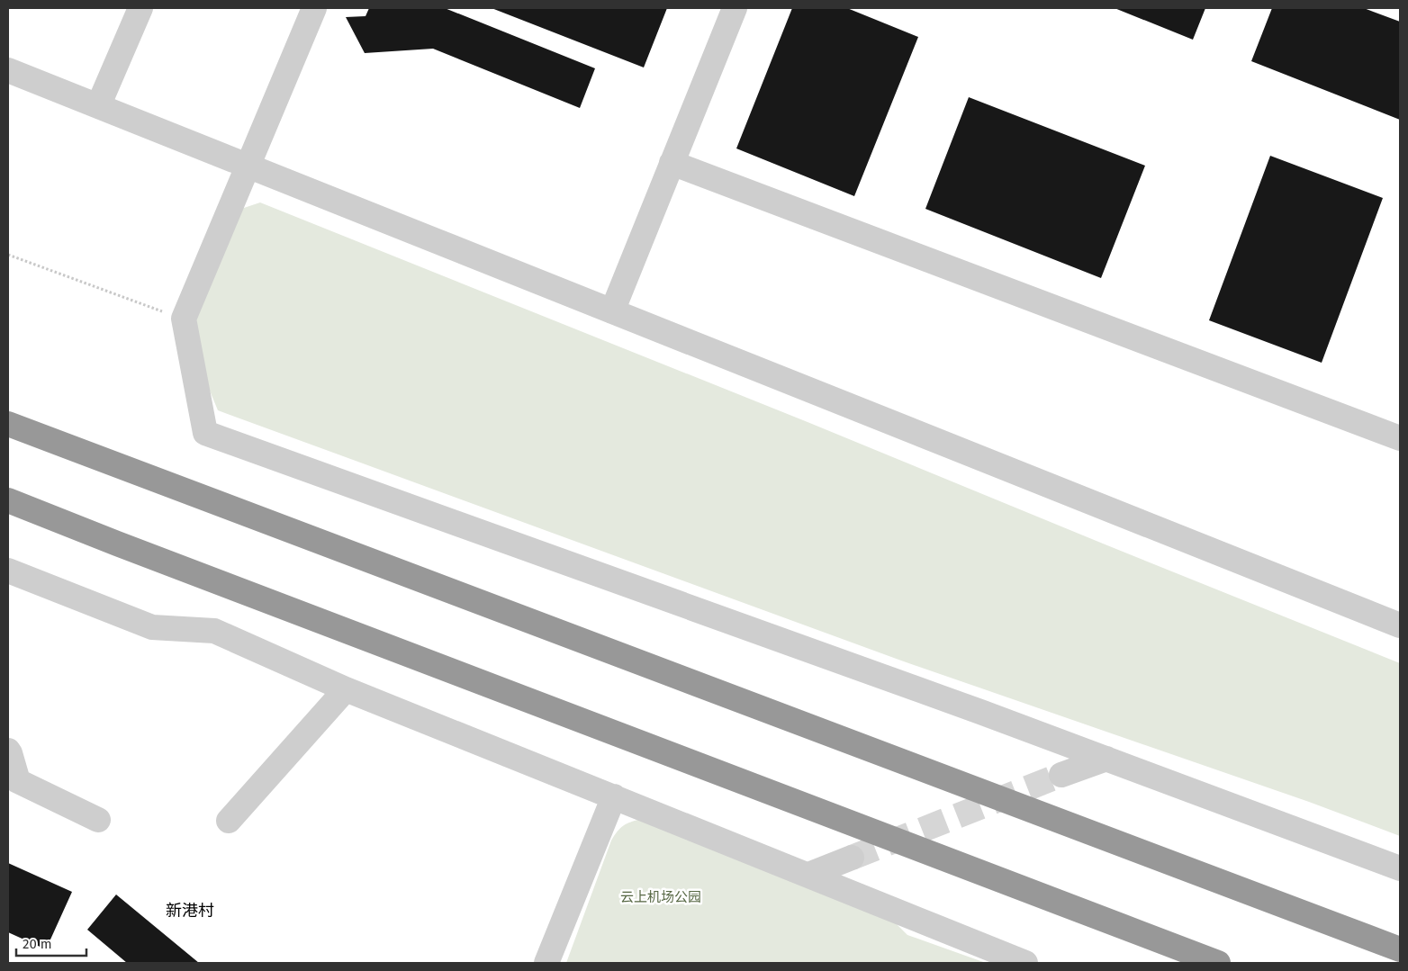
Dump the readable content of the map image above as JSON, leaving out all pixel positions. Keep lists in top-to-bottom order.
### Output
{
  "districts": ["新港村"],
  "parks": ["云上机场公园"],
  "scale_bar": "20 m"
}
